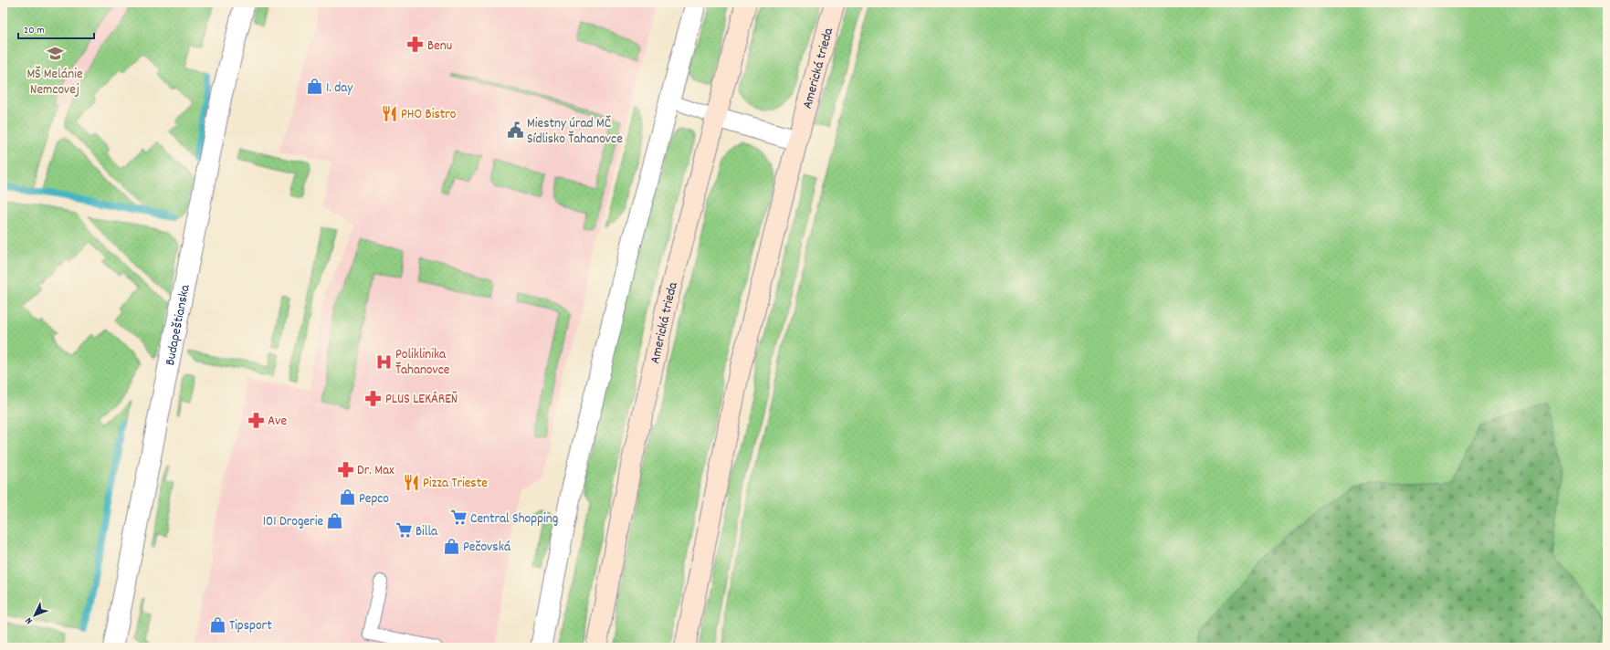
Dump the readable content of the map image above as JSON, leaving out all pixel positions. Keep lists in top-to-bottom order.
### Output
{
  "streets": {
    "street": ["Americká trieda", "Budapeštianska"]
  },
  "places": {
    "pharmacy": [
      "Benu",
      "PLUS LEKÁREŇ",
      "Ave",
      "Dr. Max"
    ],
    "school or university": ["MŠ Melánie Nemcovej"],
    "shop": [
      "1. day",
      "Pepco",
      "101 Drogerie",
      "Pečovská",
      "Tipsport"
    ],
    "restaurant": ["PHO Bistro", "Pizza Trieste"],
    "public building": ["Miestny úrad MČ Sídlisko Ťahanovce"],
    "hospital": ["Poliklinika Ťahanovce"],
    "supermarket": ["Central Shopping", "Billa"]
  },
  "scale_bar": "20 m",
  "north": "bottom left"
}
